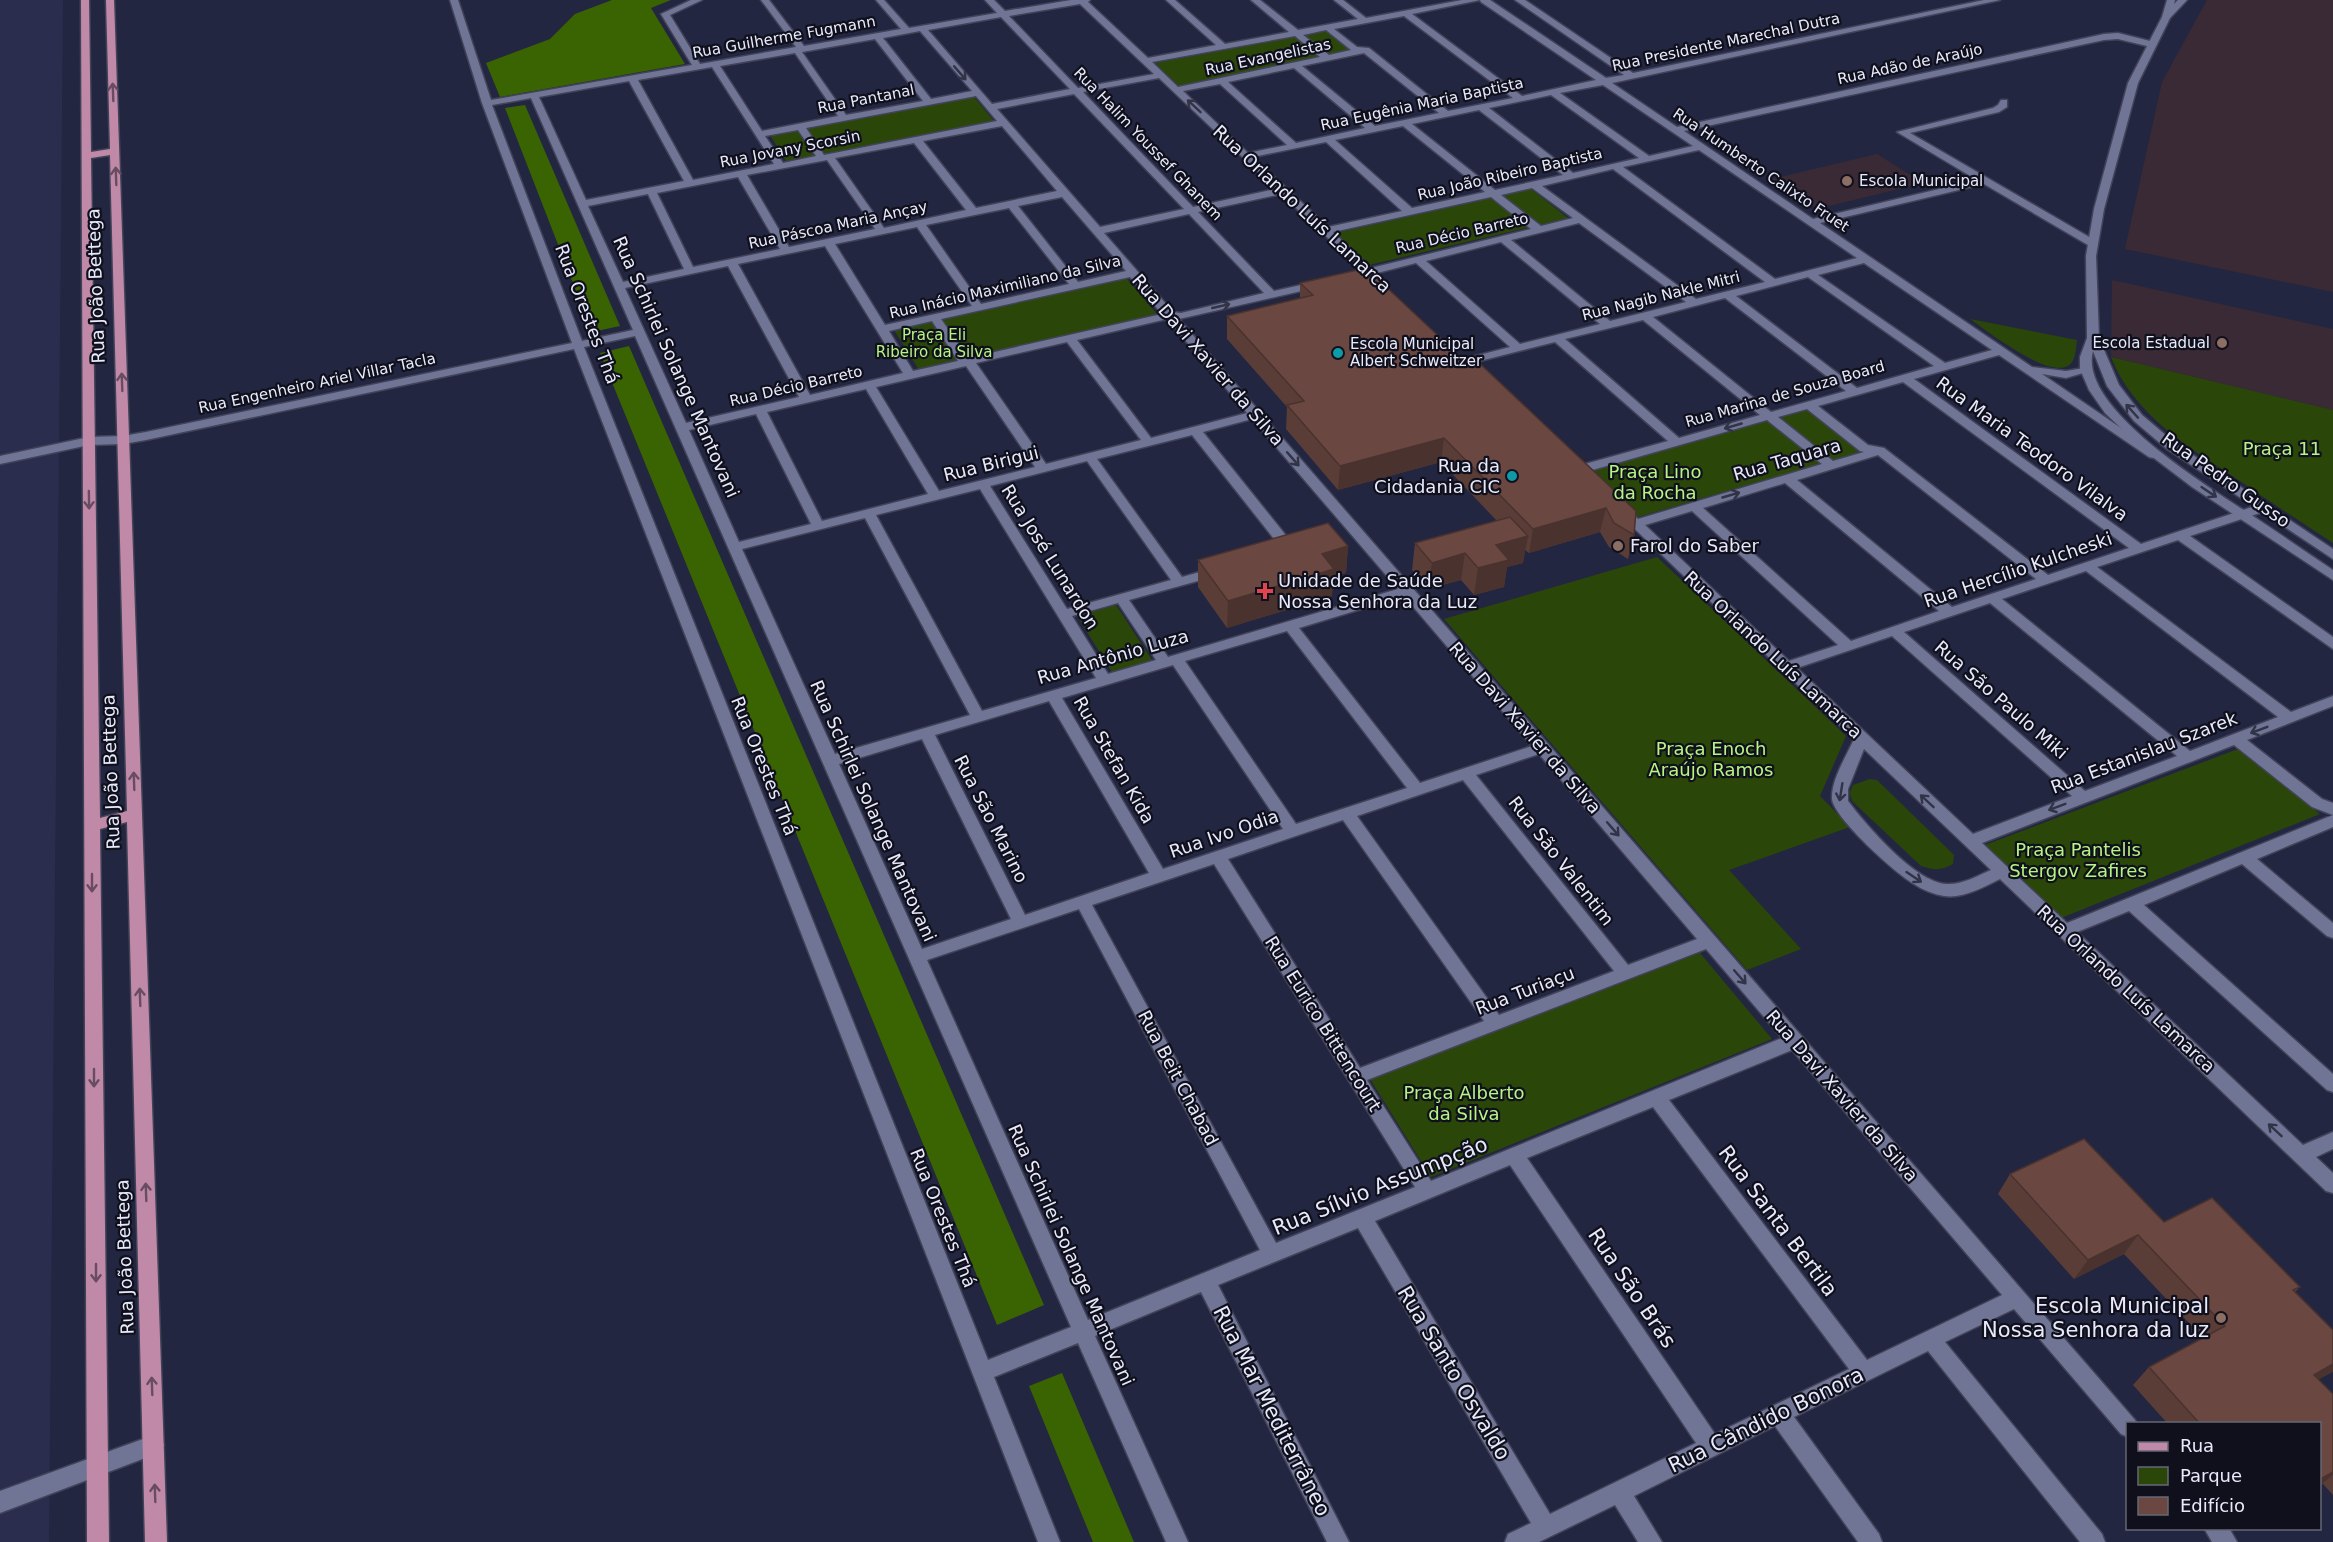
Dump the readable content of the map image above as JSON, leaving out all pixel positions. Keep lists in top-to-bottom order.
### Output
{
  "streets": {
    "main road": ["Rua João Bettega"],
    "street": [
      "Rua Guilherme Fugmann",
      "Rua Presidente Marechal Dutra",
      "Rua Evangelistas",
      "Rua Adão de Araújo",
      "Rua Pantanal",
      "Rua Eugênia Maria Baptista",
      "Rua Halim Youssef Ghanem",
      "Rua Jovany Scorsin",
      "Rua Humberto Calixto Fruet",
      "Rua João Ribeiro Baptista",
      "Rua Orlando Luís Lamarca",
      "Rua Páscoa Maria Ançay",
      "Rua Décio Barreto",
      "Rua Inácio Maximiliano da Silva",
      "Rua Nagib Nakle Mitri",
      "Rua Orestes Thá",
      "Rua Davi Xavier da Silva",
      "Rua Schirlei Solange Mantovani",
      "Rua Engenheiro Ariel Villar Tacla",
      "Rua Marina de Souza Board",
      "Rua Maria Teodoro Vilalva",
      "Rua Taquara",
      "Rua Birigui",
      "Rua Pedro Gusso",
      "Rua José Lunardon",
      "Rua Hercílio Kulcheski",
      "Rua Antônio Luza",
      "Rua São Paulo Miki",
      "Rua Estanislau Szarek",
      "Rua Stefan Kida",
      "Rua São Marino",
      "Rua Ivo Odia",
      "Rua São Valentim",
      "Rua Turiaçu",
      "Rua Eurico Bittencourt",
      "Rua Beit Chabad",
      "Rua Sílvio Assumpção",
      "Rua Santa Bertila",
      "Rua São Brás",
      "Rua Santo Osvaldo",
      "Rua Mar Mediterrâneo",
      "Rua Cândido Bonora"
    ]
  },
  "crossings": [
    ["Rua Guilherme Fugmann", "Rua Halim Youssef Ghanem"],
    ["Rua Guilherme Fugmann", "Rua Orlando Luís Lamarca"],
    ["Rua Guilherme Fugmann", "Rua Orestes Thá"],
    ["Rua Guilherme Fugmann", "Rua Davi Xavier da Silva"],
    ["Rua Guilherme Fugmann", "Rua Schirlei Solange Mantovani"],
    ["Rua Presidente Marechal Dutra", "Rua Eugênia Maria Baptista"],
    ["Rua Presidente Marechal Dutra", "Rua Humberto Calixto Fruet"],
    ["Rua Evangelistas", "Rua Orlando Luís Lamarca"],
    ["Rua Adão de Araújo", "Rua Humberto Calixto Fruet"],
    ["Rua Adão de Araújo", "Rua Pedro Gusso"],
    ["Rua Pantanal", "Rua Davi Xavier da Silva"],
    ["Rua Eugênia Maria Baptista", "Rua Humberto Calixto Fruet"],
    ["Rua Eugênia Maria Baptista", "Rua Orlando Luís Lamarca"],
    ["Rua Halim Youssef Ghanem", "Rua Décio Barreto"],
    ["Rua Jovany Scorsin", "Rua Davi Xavier da Silva"],
    ["Rua Jovany Scorsin", "Rua Schirlei Solange Mantovani"],
    ["Rua Humberto Calixto Fruet", "Rua João Ribeiro Baptista"],
    ["Rua Humberto Calixto Fruet", "Rua Nagib Nakle Mitri"],
    ["Rua Humberto Calixto Fruet", "Rua Marina de Souza Board"],
    ["Rua Humberto Calixto Fruet", "Rua Pedro Gusso"],
    ["Rua João Ribeiro Baptista", "Rua Orlando Luís Lamarca"],
    ["Rua Orlando Luís Lamarca", "Rua Décio Barreto"],
    ["Rua Orlando Luís Lamarca", "Rua Taquara"],
    ["Rua Orlando Luís Lamarca", "Rua Hercílio Kulcheski"],
    ["Rua Orlando Luís Lamarca", "Rua Estanislau Szarek"],
    ["Rua Páscoa Maria Ançay", "Rua Davi Xavier da Silva"],
    ["Rua Páscoa Maria Ançay", "Rua Schirlei Solange Mantovani"],
    ["Rua Décio Barreto", "Rua Davi Xavier da Silva"],
    ["Rua Décio Barreto", "Rua Schirlei Solange Mantovani"],
    ["Rua João Bettega", "Rua Engenheiro Ariel Villar Tacla"],
    ["Rua Inácio Maximiliano da Silva", "Rua Davi Xavier da Silva"],
    ["Rua Orestes Thá", "Rua Engenheiro Ariel Villar Tacla"],
    ["Rua Orestes Thá", "Rua Sílvio Assumpção"],
    ["Rua Davi Xavier da Silva", "Rua Birigui"],
    ["Rua Davi Xavier da Silva", "Rua Antônio Luza"],
    ["Rua Davi Xavier da Silva", "Rua Ivo Odia"],
    ["Rua Davi Xavier da Silva", "Rua Turiaçu"],
    ["Rua Davi Xavier da Silva", "Rua Sílvio Assumpção"],
    ["Rua Davi Xavier da Silva", "Rua Cândido Bonora"],
    ["Rua Schirlei Solange Mantovani", "Rua Engenheiro Ariel Villar Tacla"],
    ["Rua Schirlei Solange Mantovani", "Rua Birigui"],
    ["Rua Schirlei Solange Mantovani", "Rua Antônio Luza"],
    ["Rua Schirlei Solange Mantovani", "Rua Ivo Odia"],
    ["Rua Schirlei Solange Mantovani", "Rua Sílvio Assumpção"],
    ["Rua Marina de Souza Board", "Rua Maria Teodoro Vilalva"],
    ["Rua Maria Teodoro Vilalva", "Rua Hercílio Kulcheski"],
    ["Rua Birigui", "Rua José Lunardon"],
    ["Rua Pedro Gusso", "Rua Hercílio Kulcheski"],
    ["Rua José Lunardon", "Rua Antônio Luza"],
    ["Rua Hercílio Kulcheski", "Rua São Paulo Miki"],
    ["Rua Antônio Luza", "Rua Stefan Kida"],
    ["Rua Antônio Luza", "Rua São Marino"],
    ["Rua São Paulo Miki", "Rua Estanislau Szarek"],
    ["Rua Stefan Kida", "Rua Ivo Odia"],
    ["Rua São Marino", "Rua Ivo Odia"],
    ["Rua Ivo Odia", "Rua São Valentim"],
    ["Rua Ivo Odia", "Rua Eurico Bittencourt"],
    ["Rua Ivo Odia", "Rua Beit Chabad"],
    ["Rua São Valentim", "Rua Turiaçu"],
    ["Rua Turiaçu", "Rua Eurico Bittencourt"],
    ["Rua Eurico Bittencourt", "Rua Sílvio Assumpção"],
    ["Rua Beit Chabad", "Rua Sílvio Assumpção"],
    ["Rua Sílvio Assumpção", "Rua Santa Bertila"],
    ["Rua Sílvio Assumpção", "Rua São Brás"],
    ["Rua Sílvio Assumpção", "Rua Santo Osvaldo"],
    ["Rua Sílvio Assumpção", "Rua Mar Mediterrâneo"],
    ["Rua Santa Bertila", "Rua Cândido Bonora"],
    ["Rua São Brás", "Rua Cândido Bonora"],
    ["Rua Santo Osvaldo", "Rua Cândido Bonora"]
  ],
  "one_way": ["Rua Taquara"],
  "parks": [
    "Praça Eli Ribeiro da Silva",
    "Praça 11",
    "Praça Lino da Rocha",
    "Praça Enoch Araújo Ramos",
    "Praça Pantelis Stergov Zafires",
    "Praça Alberto da Silva"
  ],
  "places": {
    "other": [
      "Escola Municipal",
      "Escola Estadual",
      "Escola Municipal Albert Schweitzer",
      "Rua da Cidadania CIC",
      "Farol do Saber",
      "Escola Municipal Nossa Senhora da luz"
    ],
    "health": ["Unidade de Saúde Nossa Senhora da Luz"]
  },
  "legend": ["Rua", "Parque", "Edifício"]
}
